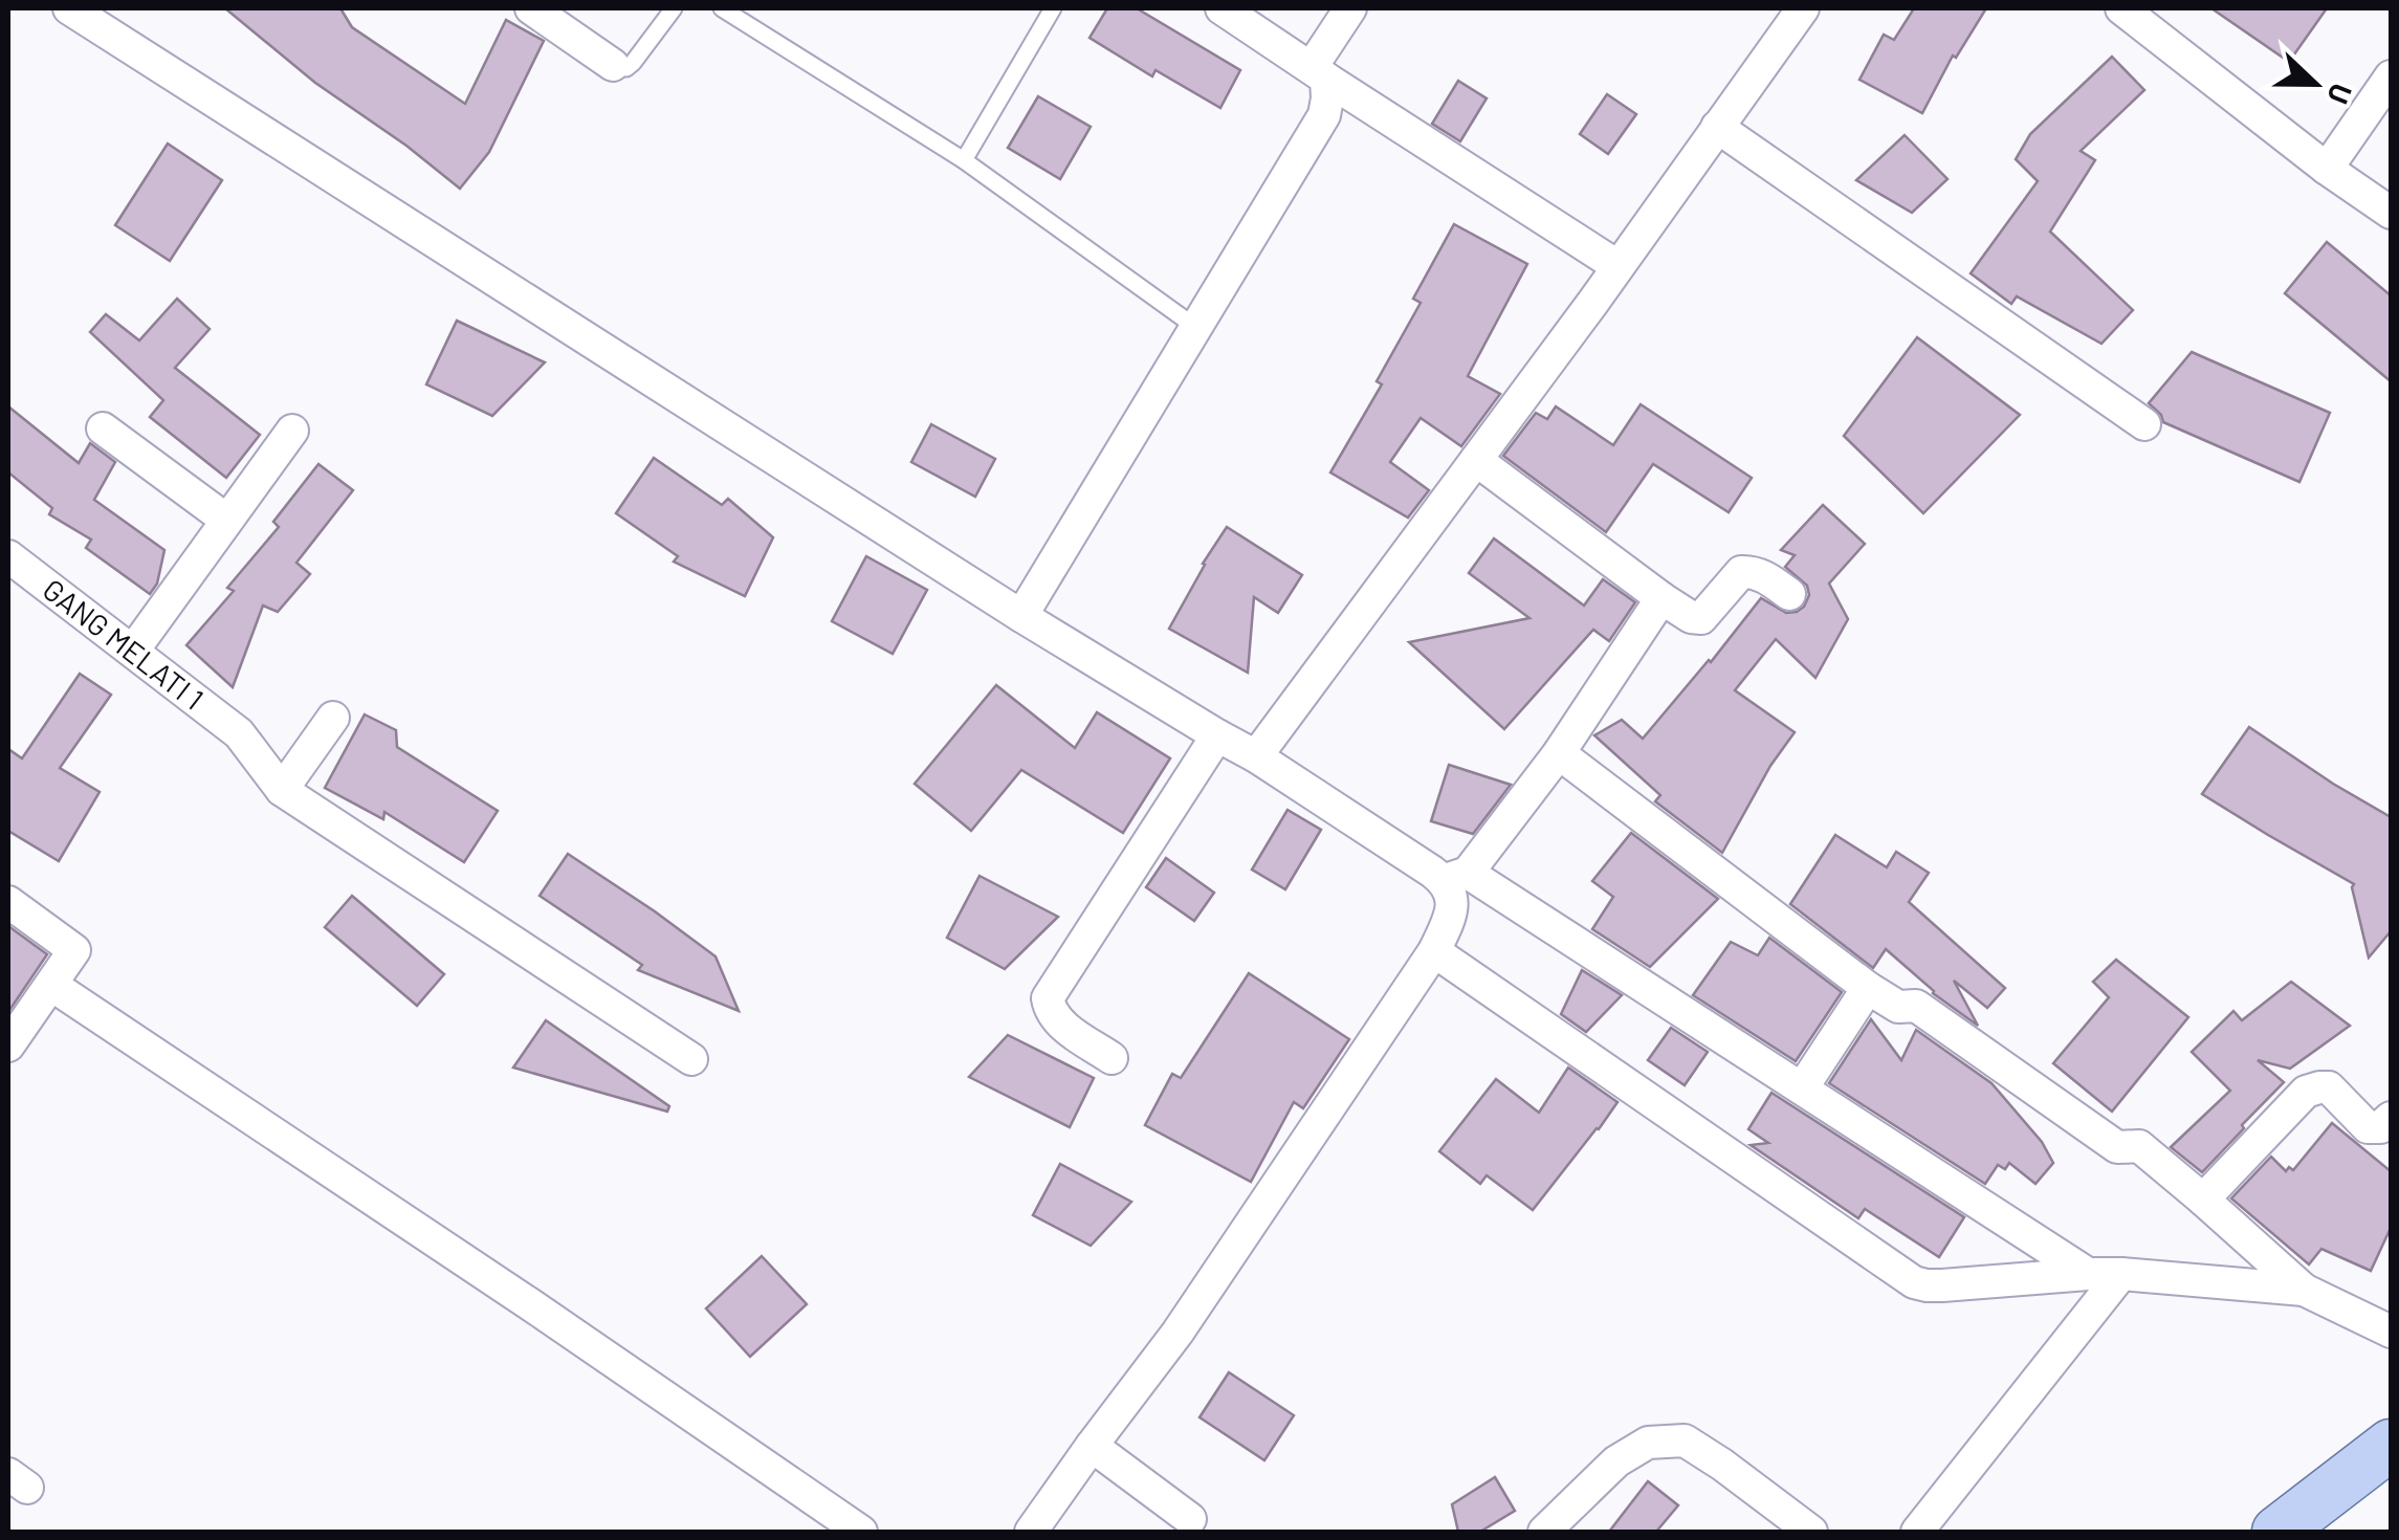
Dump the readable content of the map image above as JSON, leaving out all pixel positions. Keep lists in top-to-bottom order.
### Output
{
  "streets": {
    "street": ["GANG MELATI 1"]
  },
  "north": "right"
}
